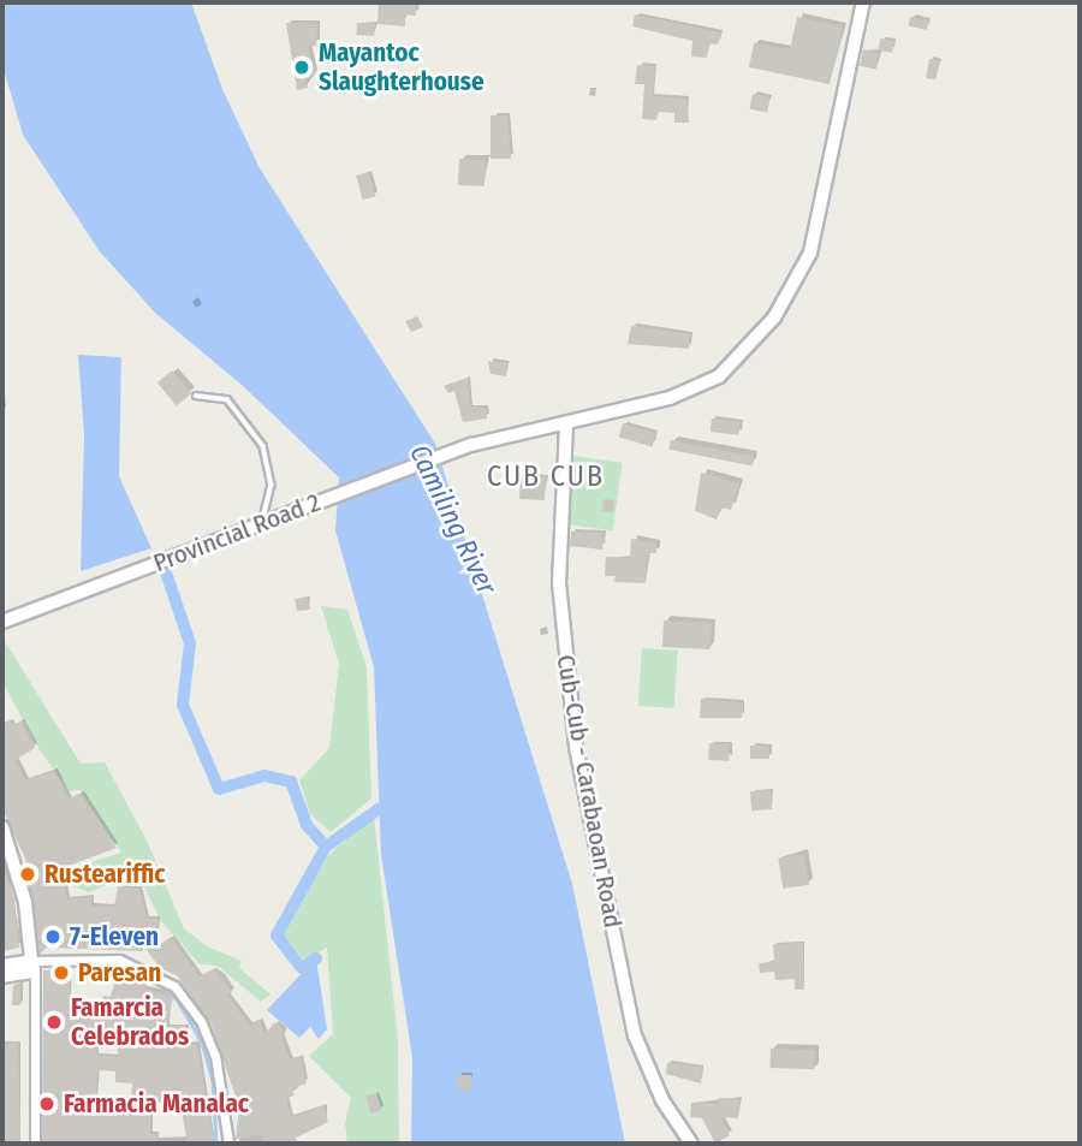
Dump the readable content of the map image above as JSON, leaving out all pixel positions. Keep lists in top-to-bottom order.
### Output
{
  "streets": {
    "street": ["Provincial Road 2", "Cub-Cub - Carabaoan Road"]
  },
  "crossings": [
    ["Provincial Road 2", "Cub-Cub - Carabaoan Road"]
  ],
  "districts": ["CUB CUB"],
  "water": ["Camiling River"],
  "places": [
    "Mayantoc Slaughterhouse",
    "Rusteariffic",
    "7-Eleven",
    "Paresan",
    "Famarcia Celebrados",
    "Farmacia Manalac"
  ]
}
